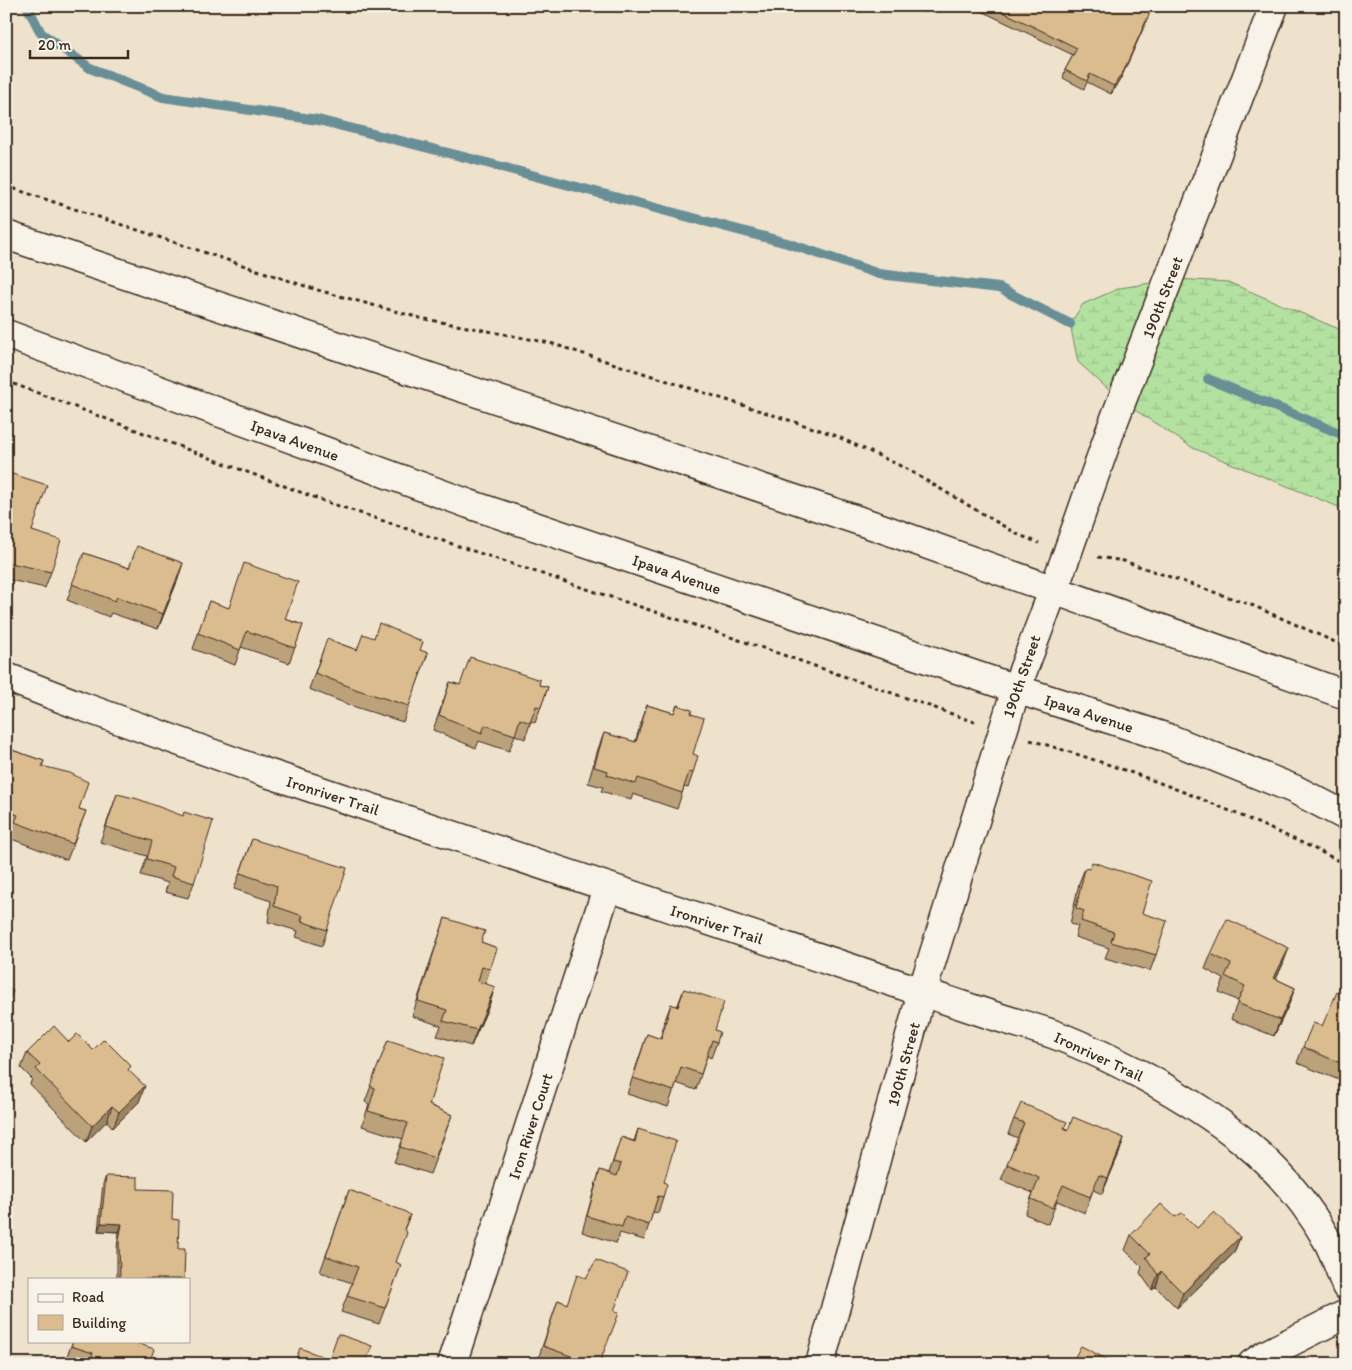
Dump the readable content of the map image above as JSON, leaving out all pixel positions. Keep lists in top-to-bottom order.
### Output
{
  "streets": {
    "street": [
      "190th Street",
      "Ipava Avenue",
      "Ironriver Trail",
      "Iron River Court"
    ]
  },
  "crossings": [
    ["190th Street", "Ipava Avenue"],
    ["190th Street", "Ironriver Trail"],
    ["Ironriver Trail", "Iron River Court"]
  ],
  "legend": ["Road", "Building"],
  "scale_bar": "20 m"
}
